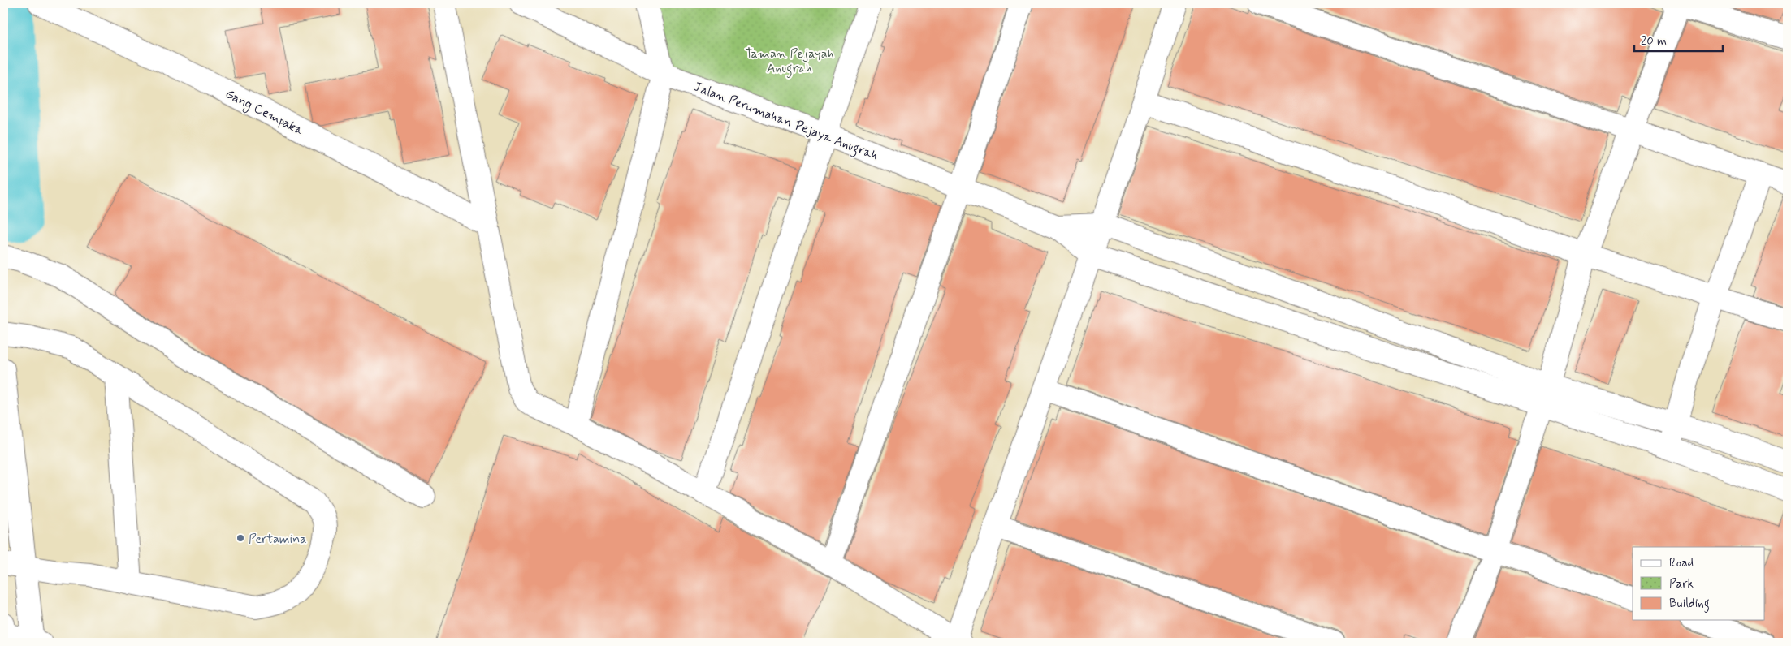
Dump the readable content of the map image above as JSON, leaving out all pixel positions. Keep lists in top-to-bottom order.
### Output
{
  "streets": {
    "main road": ["Gang Cempaka", "Jalan Perumahan Pejaya Anugrah"]
  },
  "parks": ["Taman Pejayah Anugrah"],
  "places": ["Pertamina"],
  "legend": ["Road", "Park", "Building"],
  "scale_bar": "20 m"
}
